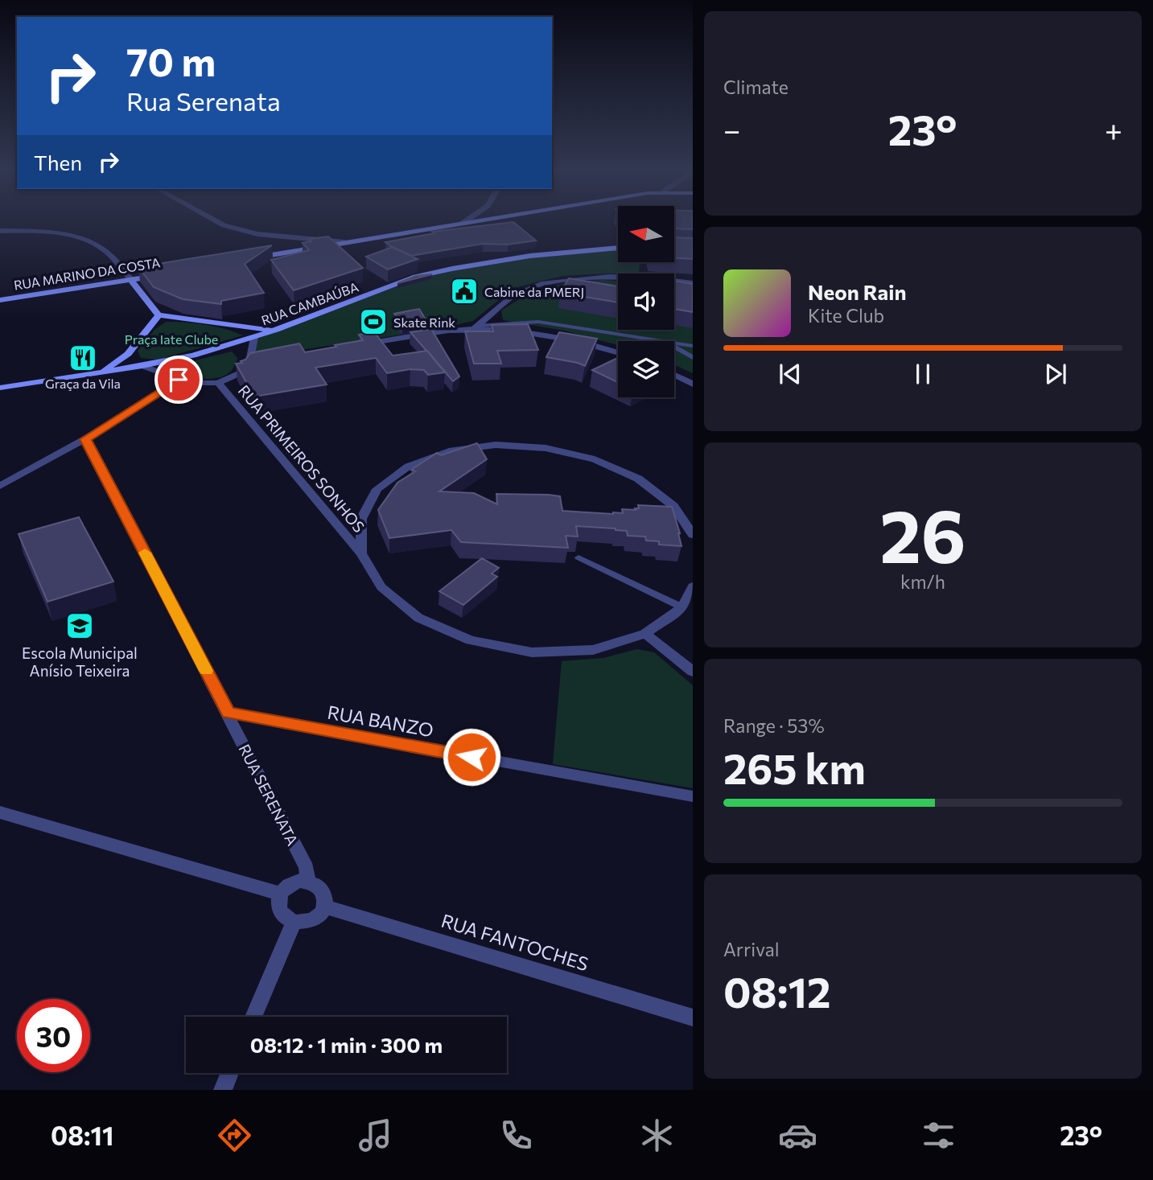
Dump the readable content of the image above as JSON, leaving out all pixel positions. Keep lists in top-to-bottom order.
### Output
{
  "streets": {
    "street": [
      "RUA MARINO DA COSTA",
      "RUA CAMBAÚBA",
      "RUA PRIMEIROS SONHOS",
      "RUA BANZO",
      "RUA SERENATA",
      "RUA FANTOCHES"
    ]
  },
  "crossings": [
    ["RUA BANZO", "RUA SERENATA"],
    ["RUA SERENATA", "RUA FANTOCHES"]
  ],
  "parks": ["Praça Iate Clube"],
  "places": {
    "public building": ["Cabine da PMERJ"],
    "sports": ["Skate Rink"],
    "restaurant": ["Graça da Vila"],
    "school or university": ["Escola Municipal Anísio Teixeira"]
  },
  "north": "left",
  "page": {
    "tile": [
      "Climate",
      ["26", "km/h"],
      ["Range · 53%", "265 km"],
      ["Arrival", "08:12"]
    ],
    "turn": ["70 m", "Rua Serenata"],
    "heat": ["−", "23°", "+"],
    "then": "Then",
    "song": ["Neon Rain", "Kite Club"],
    "limit": "30",
    "trip": "08:12 · 1 min · 300 m",
    "tabs": ["08:11", "23°"]
  }
}
